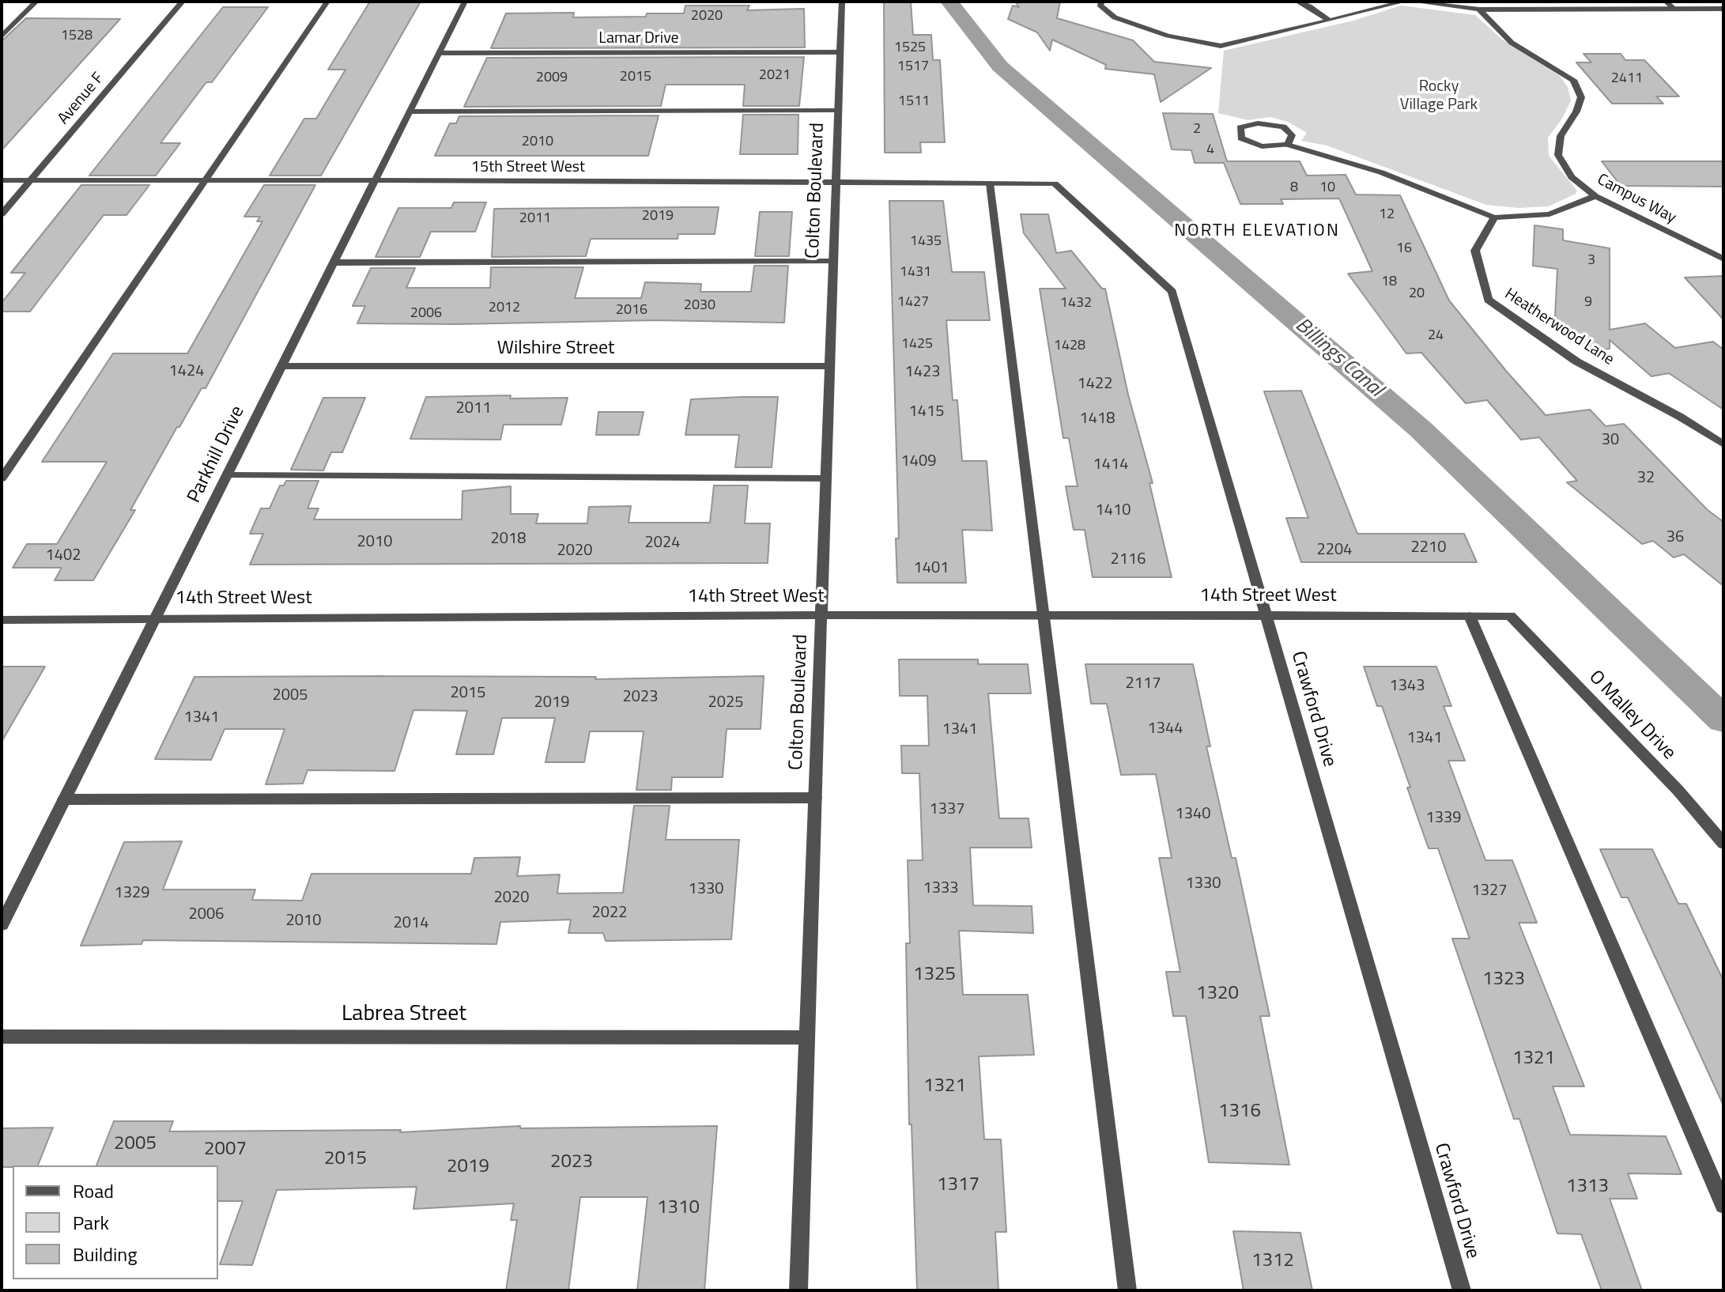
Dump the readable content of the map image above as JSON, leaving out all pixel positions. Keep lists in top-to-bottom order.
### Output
{
  "streets": {
    "street": [
      "Lamar Drive",
      "Avenue F",
      "15th Street West",
      "Colton Boulevard",
      "Campus Way",
      "Heatherwood Lane",
      "Wilshire Street",
      "Parkhill Drive",
      "14th Street West",
      "Crawford Drive",
      "O Malley Drive",
      "Labrea Street"
    ]
  },
  "crossings": [
    ["Lamar Drive", "Colton Boulevard"],
    ["Lamar Drive", "Parkhill Drive"],
    ["Avenue F", "15th Street West"],
    ["15th Street West", "Colton Boulevard"],
    ["15th Street West", "Parkhill Drive"],
    ["15th Street West", "Crawford Drive"],
    ["Colton Boulevard", "Wilshire Street"],
    ["Colton Boulevard", "14th Street West"],
    ["Colton Boulevard", "Labrea Street"],
    ["Wilshire Street", "Parkhill Drive"],
    ["Parkhill Drive", "14th Street West"],
    ["14th Street West", "Crawford Drive"],
    ["14th Street West", "O Malley Drive"]
  ],
  "districts": ["NORTH ELEVATION"],
  "water": ["Billings Canal"],
  "parks": ["Rocky Village Park"],
  "house_numbers": [
    "2020",
    "1528",
    "1525",
    "1517",
    "2021",
    "2015",
    "2009",
    "2411",
    "1511",
    "2",
    "2010",
    "4",
    "8",
    "10",
    "12",
    "2019",
    "2011",
    "1435",
    "16",
    "3",
    "1431",
    "18",
    "20",
    "1427",
    "9",
    "1432",
    "2030",
    "2012",
    "2016",
    "2006",
    "24",
    "1425",
    "1428",
    "1424",
    "1423",
    "1422",
    "2011",
    "1415",
    "1418",
    "30",
    "1409",
    "1414",
    "32",
    "1410",
    "36",
    "2018",
    "2010",
    "2024",
    "2210",
    "2204",
    "2020",
    "1402",
    "2116",
    "1401",
    "2117",
    "1343",
    "2015",
    "2005",
    "2023",
    "2019",
    "2025",
    "1341",
    "1344",
    "1341",
    "1341",
    "1337",
    "1340",
    "1339",
    "1330",
    "1333",
    "1330",
    "1327",
    "1329",
    "2020",
    "2022",
    "2006",
    "2010",
    "2014",
    "1325",
    "1323",
    "1320",
    "1321",
    "1321",
    "1316",
    "2005",
    "2007",
    "2015",
    "2023",
    "2019",
    "1317",
    "1313",
    "1310",
    "1312"
  ],
  "legend": ["Road", "Park", "Building"]
}
